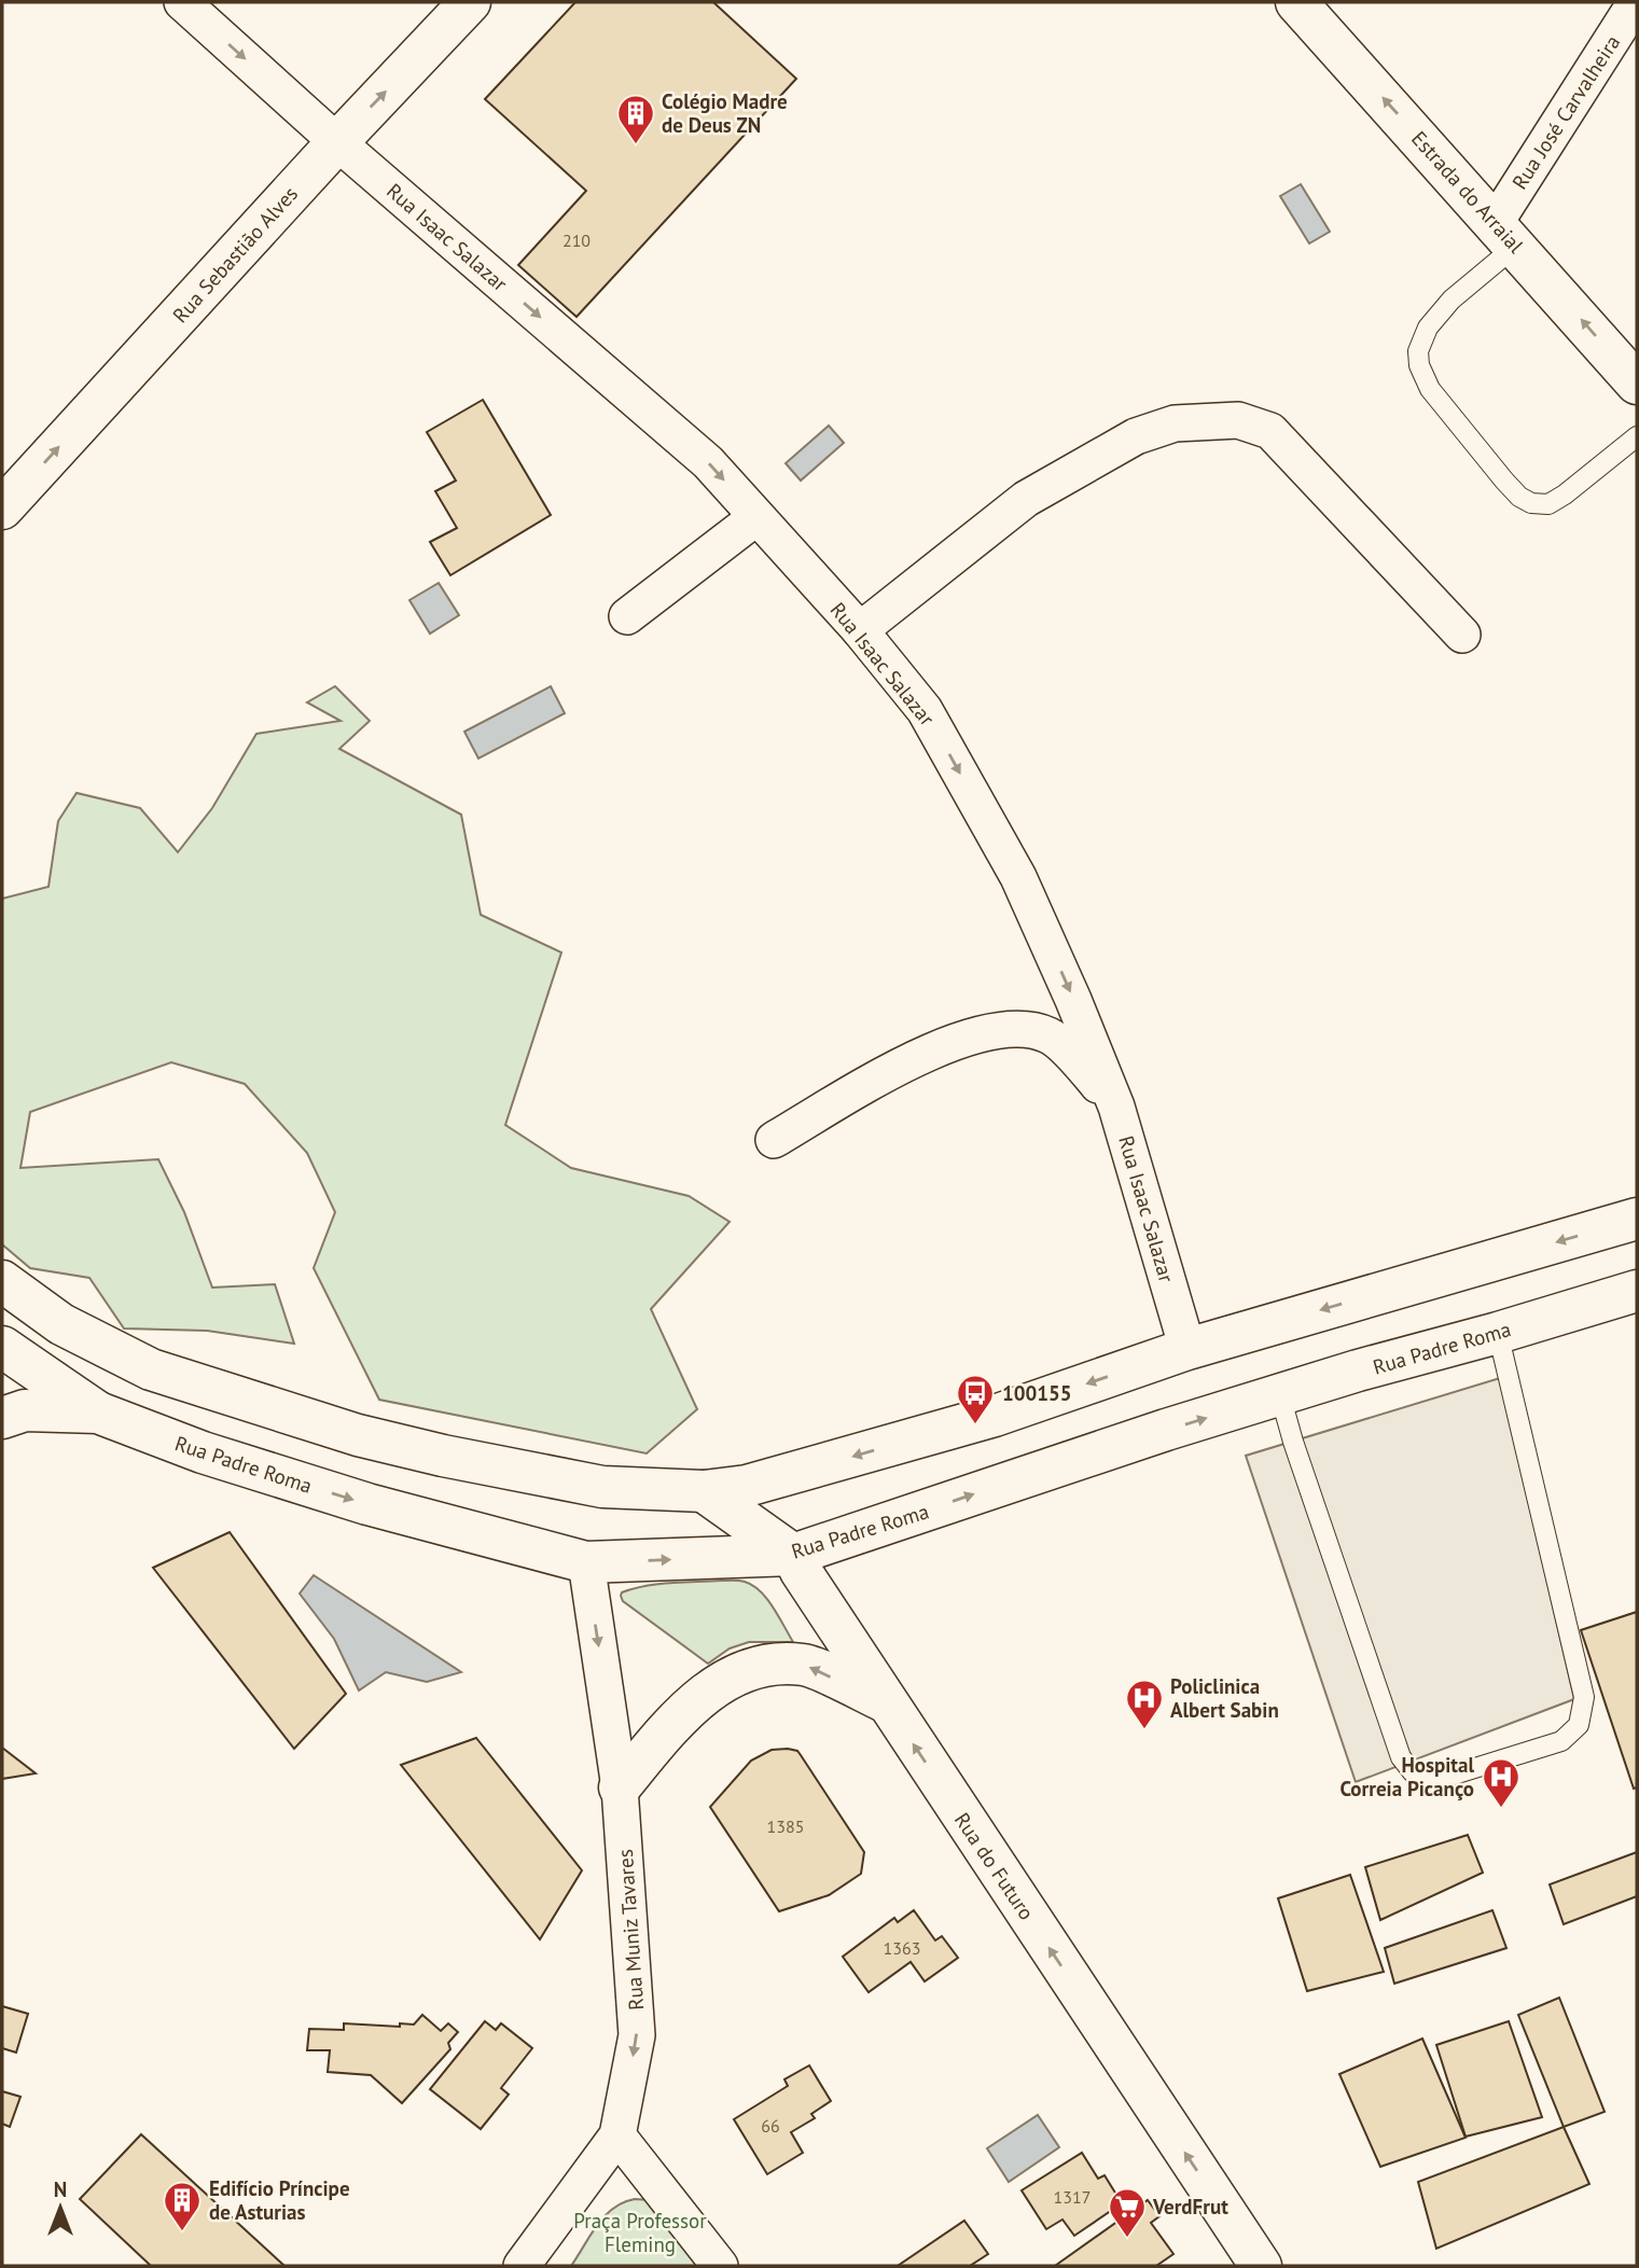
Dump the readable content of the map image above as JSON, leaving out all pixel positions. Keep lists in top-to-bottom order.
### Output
{
  "streets": {
    "main road": [
      "Estrada do Arraial",
      "Rua Sebastião Alves",
      "Rua Padre Roma",
      "Rua do Futuro"
    ],
    "street": ["Rua José Carvalheira", "Rua Isaac Salazar", "Rua Muniz Tavares"]
  },
  "crossings": [
    ["Rua José Carvalheira", "Estrada do Arraial"],
    ["Rua Isaac Salazar", "Rua Sebastião Alves"],
    ["Rua Padre Roma", "Rua do Futuro"],
    ["Rua Padre Roma", "Rua Muniz Tavares"]
  ],
  "one_way": [
    "Estrada do Arraial",
    "Rua Isaac Salazar",
    "Rua Sebastião Alves",
    "Rua do Futuro",
    "Rua Muniz Tavares"
  ],
  "parks": ["Praça Professor Fleming"],
  "places": {
    "building": ["Colégio Madre de Deus ZN", "Edifício Príncipe de Asturias"],
    "bus stop": ["100155"],
    "hospital": ["Policlinica Albert Sabin", "Hospital Correia Picanço"],
    "supermarket": ["VerdFrut"]
  },
  "house_numbers": [
    "210",
    "1385",
    "1363",
    "66",
    "1317"
  ],
  "north": "top"
}
